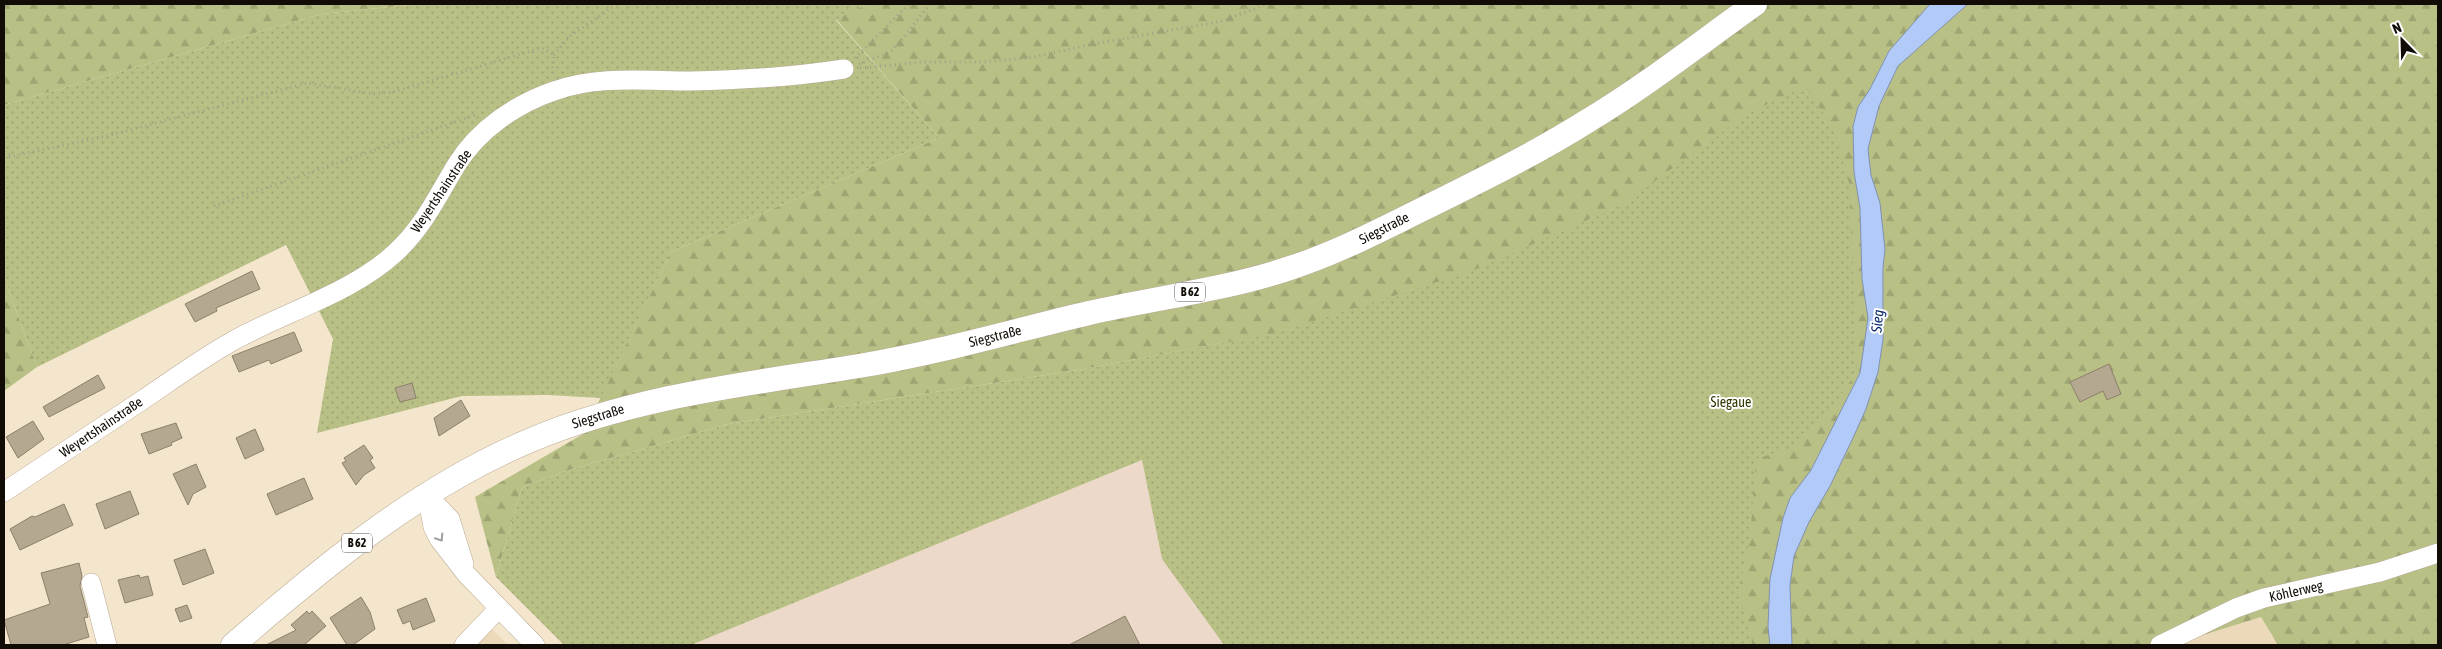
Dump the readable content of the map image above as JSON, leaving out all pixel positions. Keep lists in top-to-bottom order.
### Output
{
  "streets": {
    "main road": ["Siegstraße", "B 62"],
    "street": ["Weyertshainstraße", "Köhlerweg"]
  },
  "water": ["Sieg"],
  "parks": ["Siegaue"],
  "north": "top left"
}
